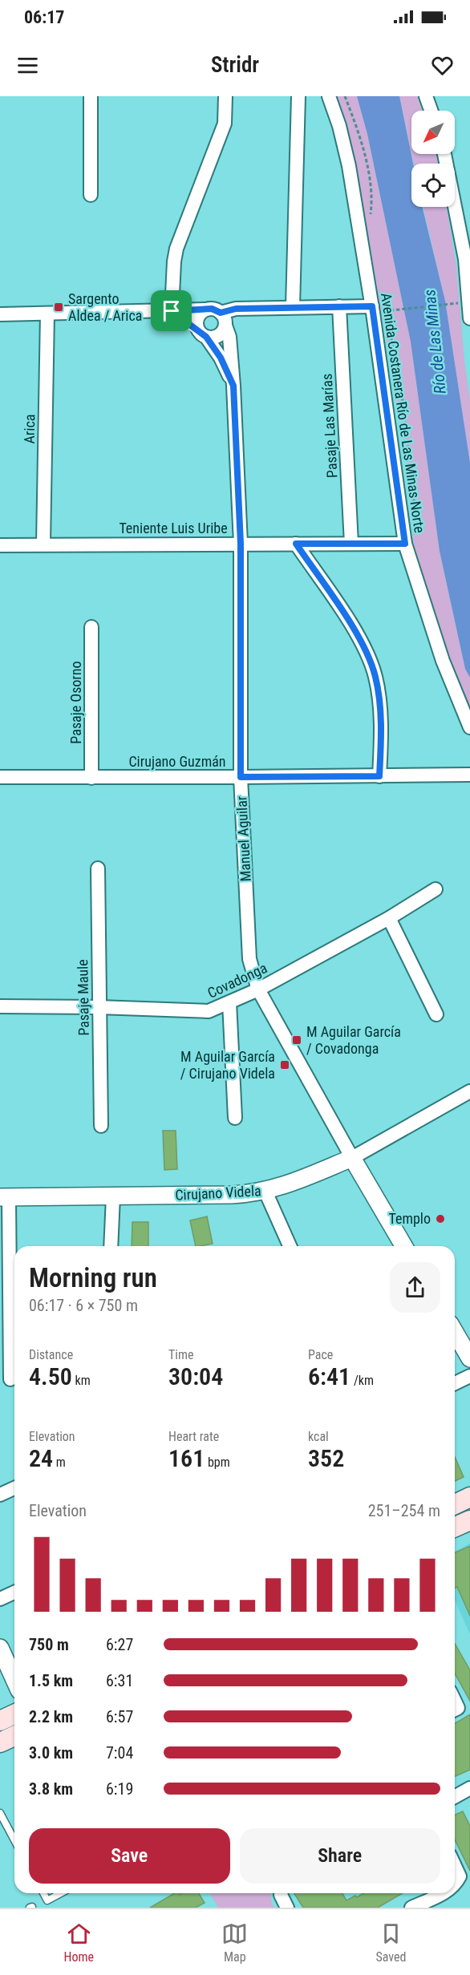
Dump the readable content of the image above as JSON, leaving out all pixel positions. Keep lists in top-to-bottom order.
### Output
{
  "streets": {
    "street": [
      "Avenida Costanera Río de Las Minas Norte",
      "Pasaje Las Marías",
      "Arica",
      "Teniente Luis Uribe",
      "Pasaje Osorno",
      "Cirujano Guzmán",
      "Manuel Aguilar",
      "Covadonga",
      "Pasaje Maule",
      "Cirujano Videla"
    ]
  },
  "crossings": [
    ["Avenida Costanera Río de Las Minas Norte", "Teniente Luis Uribe"],
    ["Pasaje Las Marías", "Teniente Luis Uribe"],
    ["Arica", "Teniente Luis Uribe"],
    ["Teniente Luis Uribe", "Manuel Aguilar"],
    ["Pasaje Osorno", "Cirujano Guzmán"],
    ["Cirujano Guzmán", "Manuel Aguilar"],
    ["Manuel Aguilar", "Covadonga"],
    ["Manuel Aguilar", "Cirujano Videla"],
    ["Covadonga", "Pasaje Maule"]
  ],
  "water": ["Río de Las Minas"],
  "places": {
    "transit": ["Sargento Aldea / Arica", "M Aguilar García / Covadonga", "M Aguilar García / Cirujano Videla"],
    "other": ["Templo"]
  },
  "north": "bottom left",
  "page": {
    "status": "06:17",
    "header": "Stridr",
    "heading": ["Morning run", "06:17 · 6 × 750 m"],
    "stats": [
      ["Distance", "4.50 km"],
      ["Time", "30:04"],
      ["Pace", "6:41 /km"],
      ["Elevation", "24 m"],
      ["Heart rate", "161 bpm"],
      ["kcal", "352"]
    ],
    "chart": ["Elevation", "251–254 m"],
    "list": [
      {
        "name": "750 m",
        "note": "6:27"
      },
      {
        "name": "1.5 km",
        "note": "6:31"
      },
      {
        "name": "2.2 km",
        "note": "6:57"
      },
      {
        "name": "3.0 km",
        "note": "7:04"
      },
      {
        "name": "3.8 km",
        "note": "6:19"
      }
    ],
    "buttons": ["Save", "Share"],
    "tabs": ["Home", "Map", "Saved"]
  }
}
